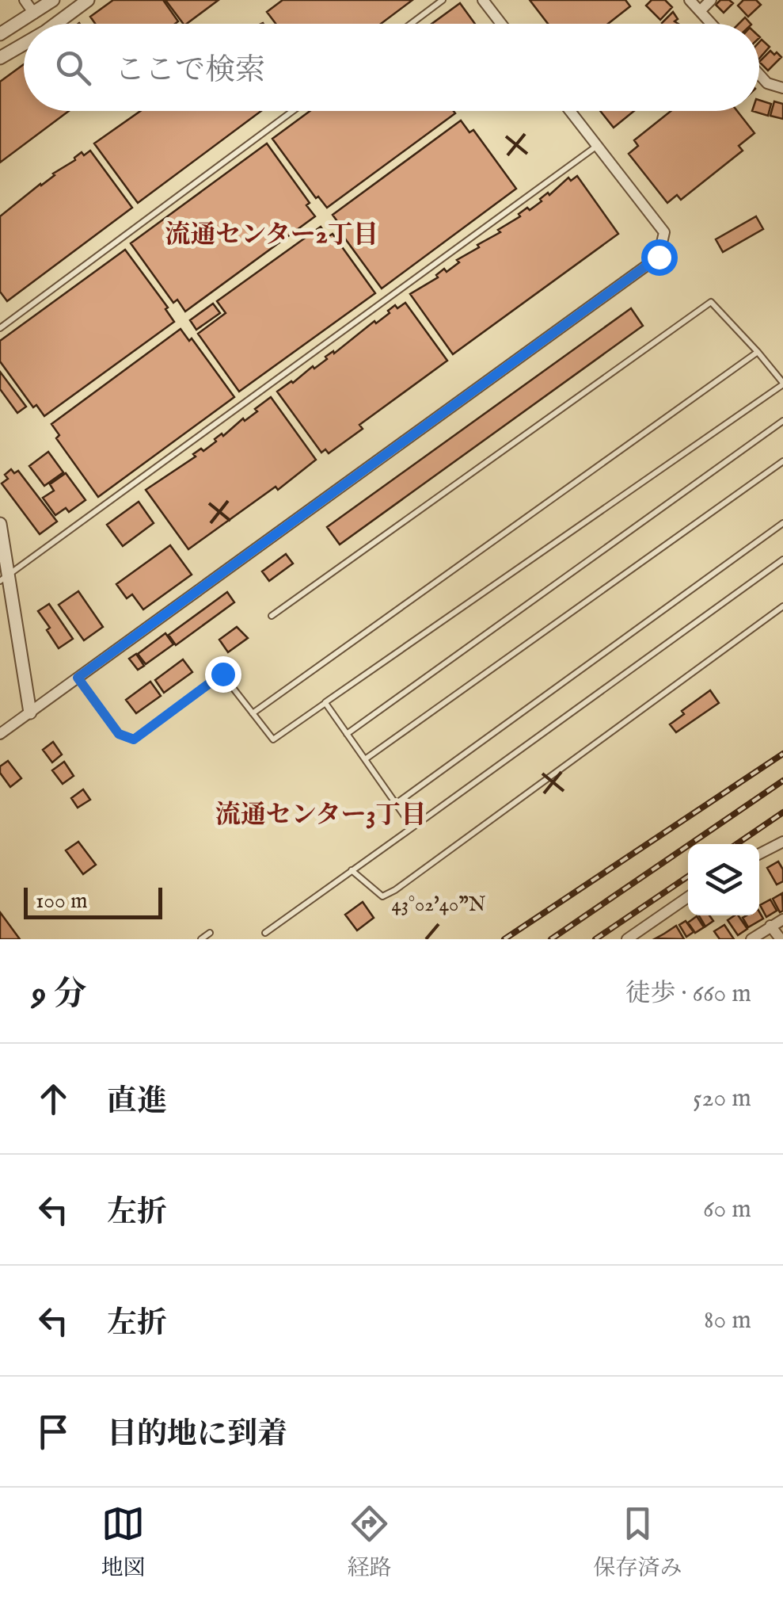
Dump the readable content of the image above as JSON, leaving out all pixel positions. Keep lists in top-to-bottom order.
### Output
{
  "districts": ["流通センター2丁目", "流通センター3丁目"],
  "scale_bar": "100 m",
  "page": {
    "search": "ここで検索",
    "scale": "100 m",
    "heading": ["9 分", "徒歩 · 660 m"],
    "list": [
      ["直進", "520 m"],
      ["左折", "60 m"],
      ["左折", "80 m"],
      "目的地に到着"
    ],
    "nav": ["地図", "経路", "保存済み"]
  },
  "coordinates": ["43°02'40\"N"]
}
